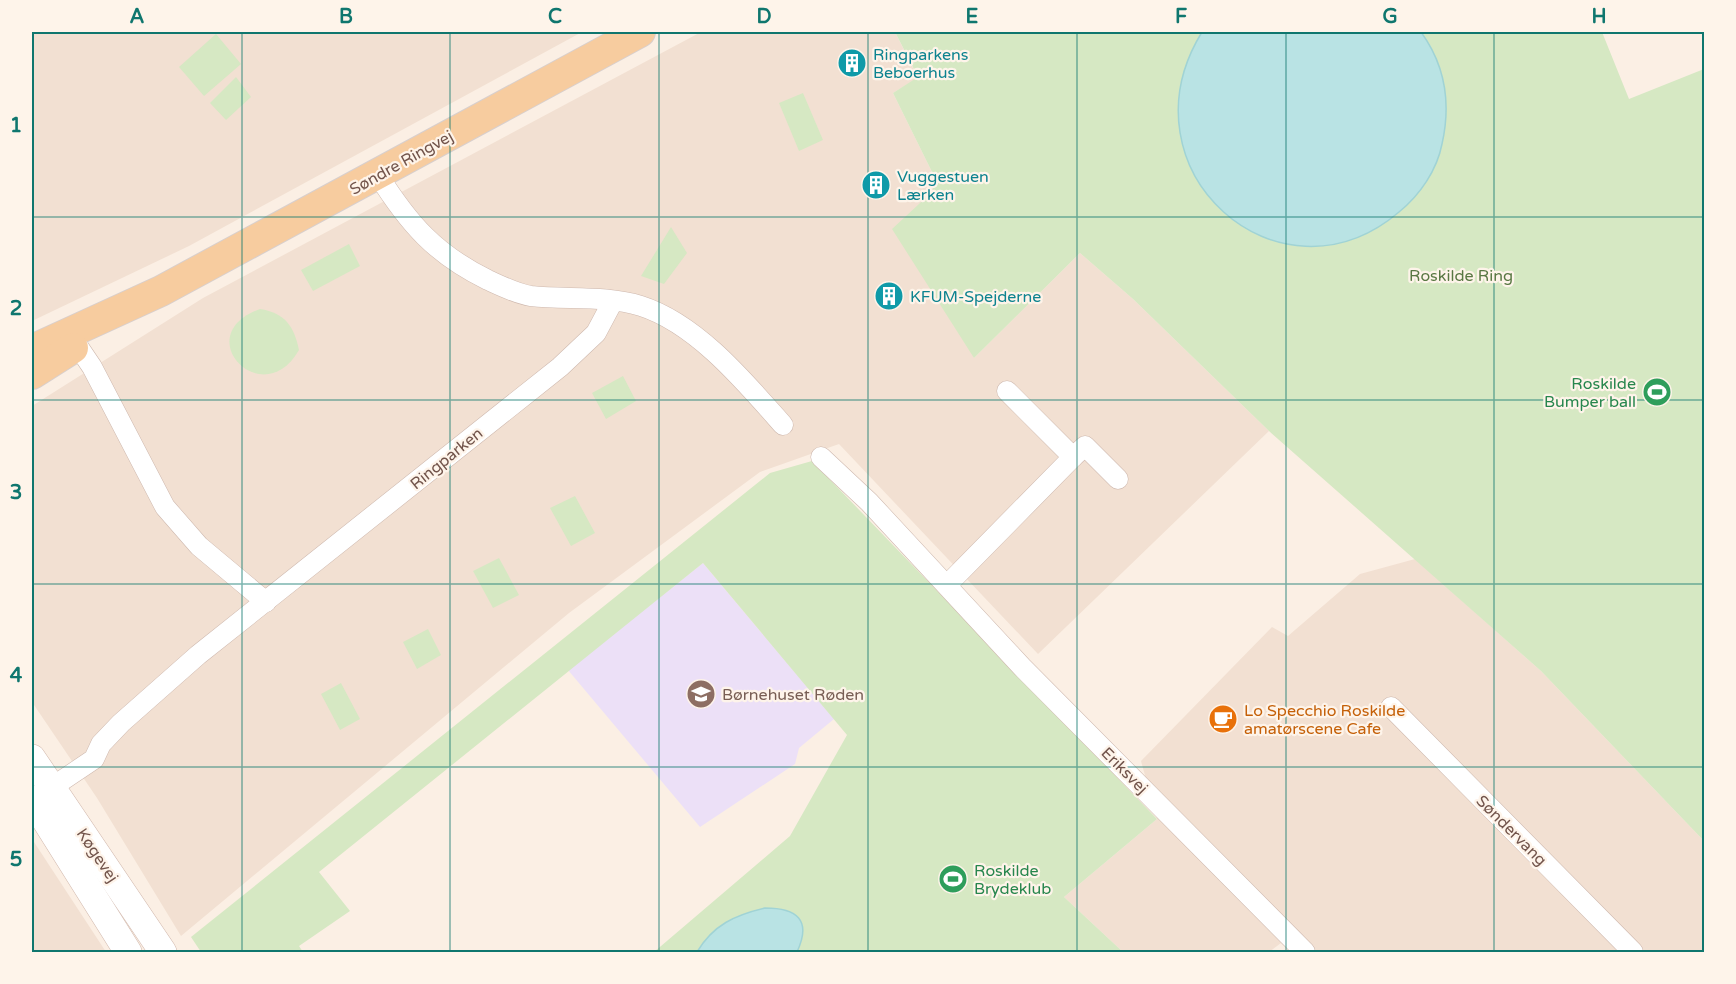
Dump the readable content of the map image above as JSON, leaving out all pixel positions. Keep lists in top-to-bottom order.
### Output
{
  "streets": {
    "main road": ["Søndre Ringvej"],
    "street": [
      "Ringparken",
      "Eriksvej",
      "Søndervang",
      "Køgevej"
    ]
  },
  "crossings": [
    ["Ringparken", "Køgevej"]
  ],
  "parks": ["Roskilde Ring"],
  "places": {
    "building": ["Ringparkens Beboerhus", "Vuggestuen Lærken", "KFUM-Spejderne"],
    "sports": ["Roskilde Bumper ball", "Roskilde Brydeklub"],
    "school or university": ["Børnehuset Røden"],
    "cafe": ["Lo Specchio Roskilde amatørscene Cafe"]
  },
  "grid": {
    "columns": [
      "A",
      "B",
      "C",
      "D",
      "E",
      "F",
      "G",
      "H"
    ],
    "rows": [
      "1",
      "2",
      "3",
      "4",
      "5"
    ]
  }
}
